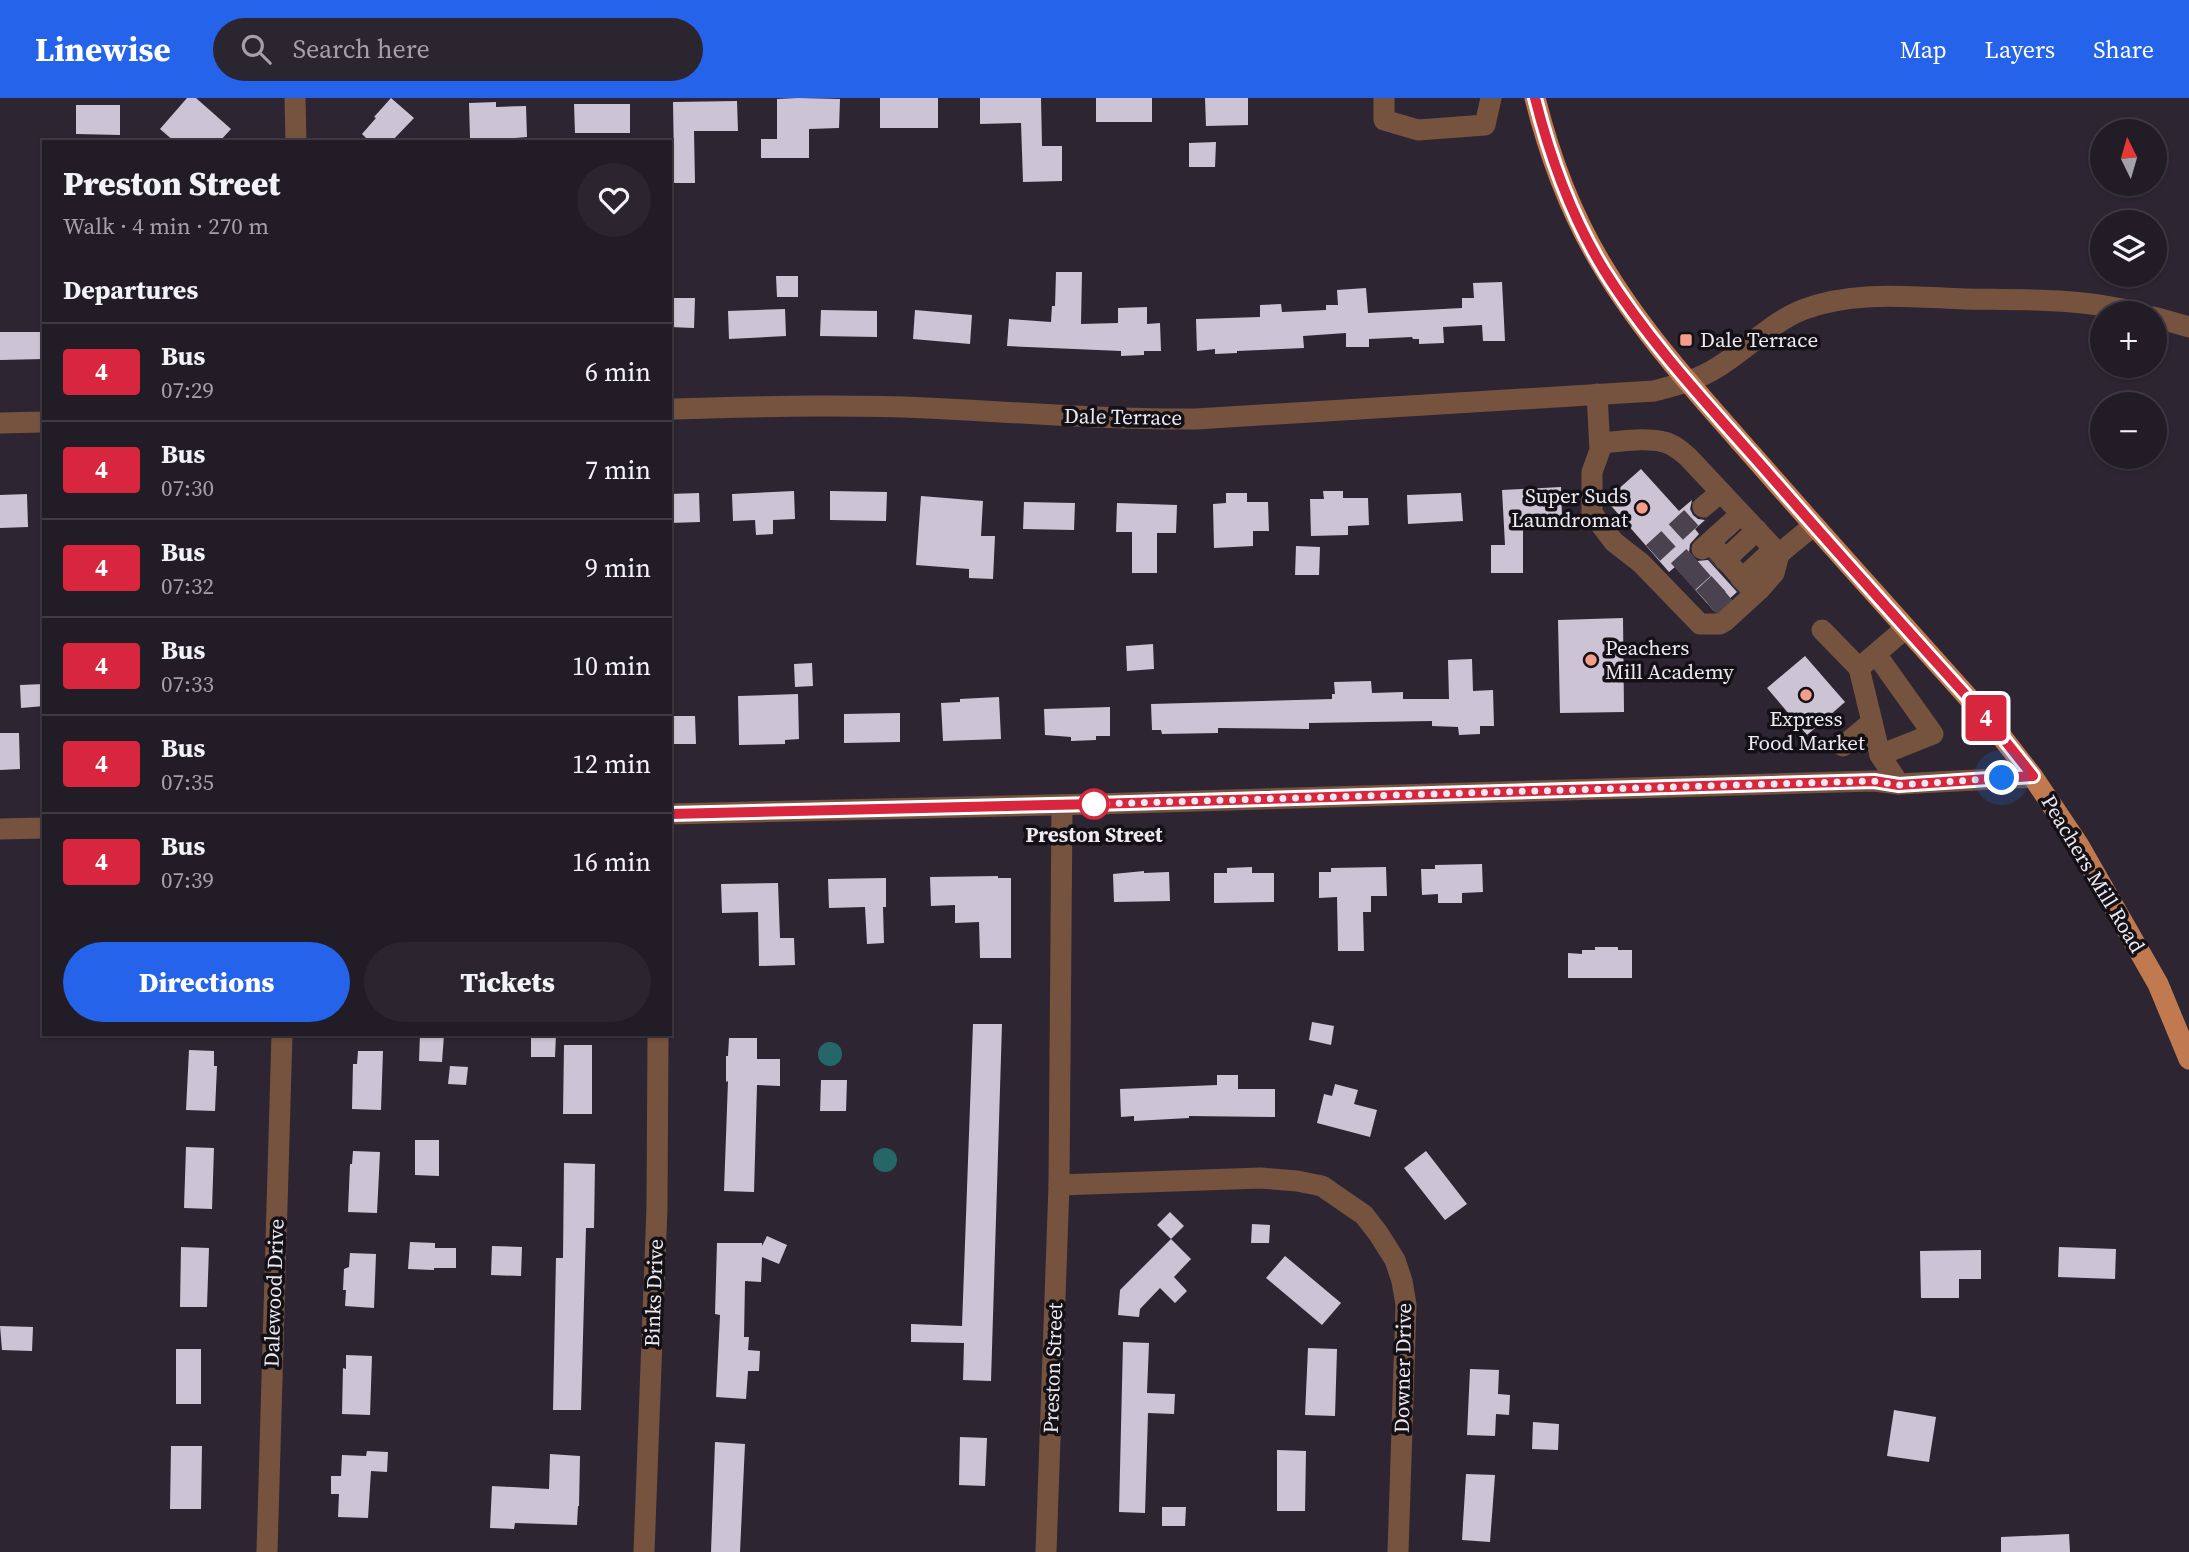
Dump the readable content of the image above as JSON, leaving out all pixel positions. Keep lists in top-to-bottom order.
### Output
{
  "streets": {
    "main road": ["Peachers Mill Road"],
    "street": [
      "Dale Terrace",
      "Dalewood Drive",
      "Binks Drive",
      "Preston Street",
      "Downer Drive"
    ]
  },
  "crossings": [
    ["Dale Terrace", "Peachers Mill Road"],
    ["Preston Street", "Downer Drive"]
  ],
  "places": {
    "transit": ["Dale Terrace"],
    "other": [
      "Super Suds Laundromat",
      "Peachers Mill Academy",
      "Express Food Market",
      "Preston Street"
    ]
  },
  "lines": ["bus line 4"],
  "north": "top",
  "page": {
    "header": "Linewise",
    "search": "Search here",
    "nav": ["Map", "Layers", "Share"],
    "on_map": "4",
    "map_buttons": ["+", "−"],
    "heading": [
      ["Preston Street", "Walk · 4 min · 270 m"],
      "Departures"
    ],
    "list": [
      {
        "mark": "4",
        "name": "Bus",
        "note": "07:29",
        "value": "6 min"
      },
      {
        "mark": "4",
        "name": "Bus",
        "note": "07:30",
        "value": "7 min"
      },
      {
        "mark": "4",
        "name": "Bus",
        "note": "07:32",
        "value": "9 min"
      },
      {
        "mark": "4",
        "name": "Bus",
        "note": "07:33",
        "value": "10 min"
      },
      {
        "mark": "4",
        "name": "Bus",
        "note": "07:35",
        "value": "12 min"
      },
      {
        "mark": "4",
        "name": "Bus",
        "note": "07:39",
        "value": "16 min"
      }
    ],
    "buttons": ["Directions", "Tickets"]
  }
}
